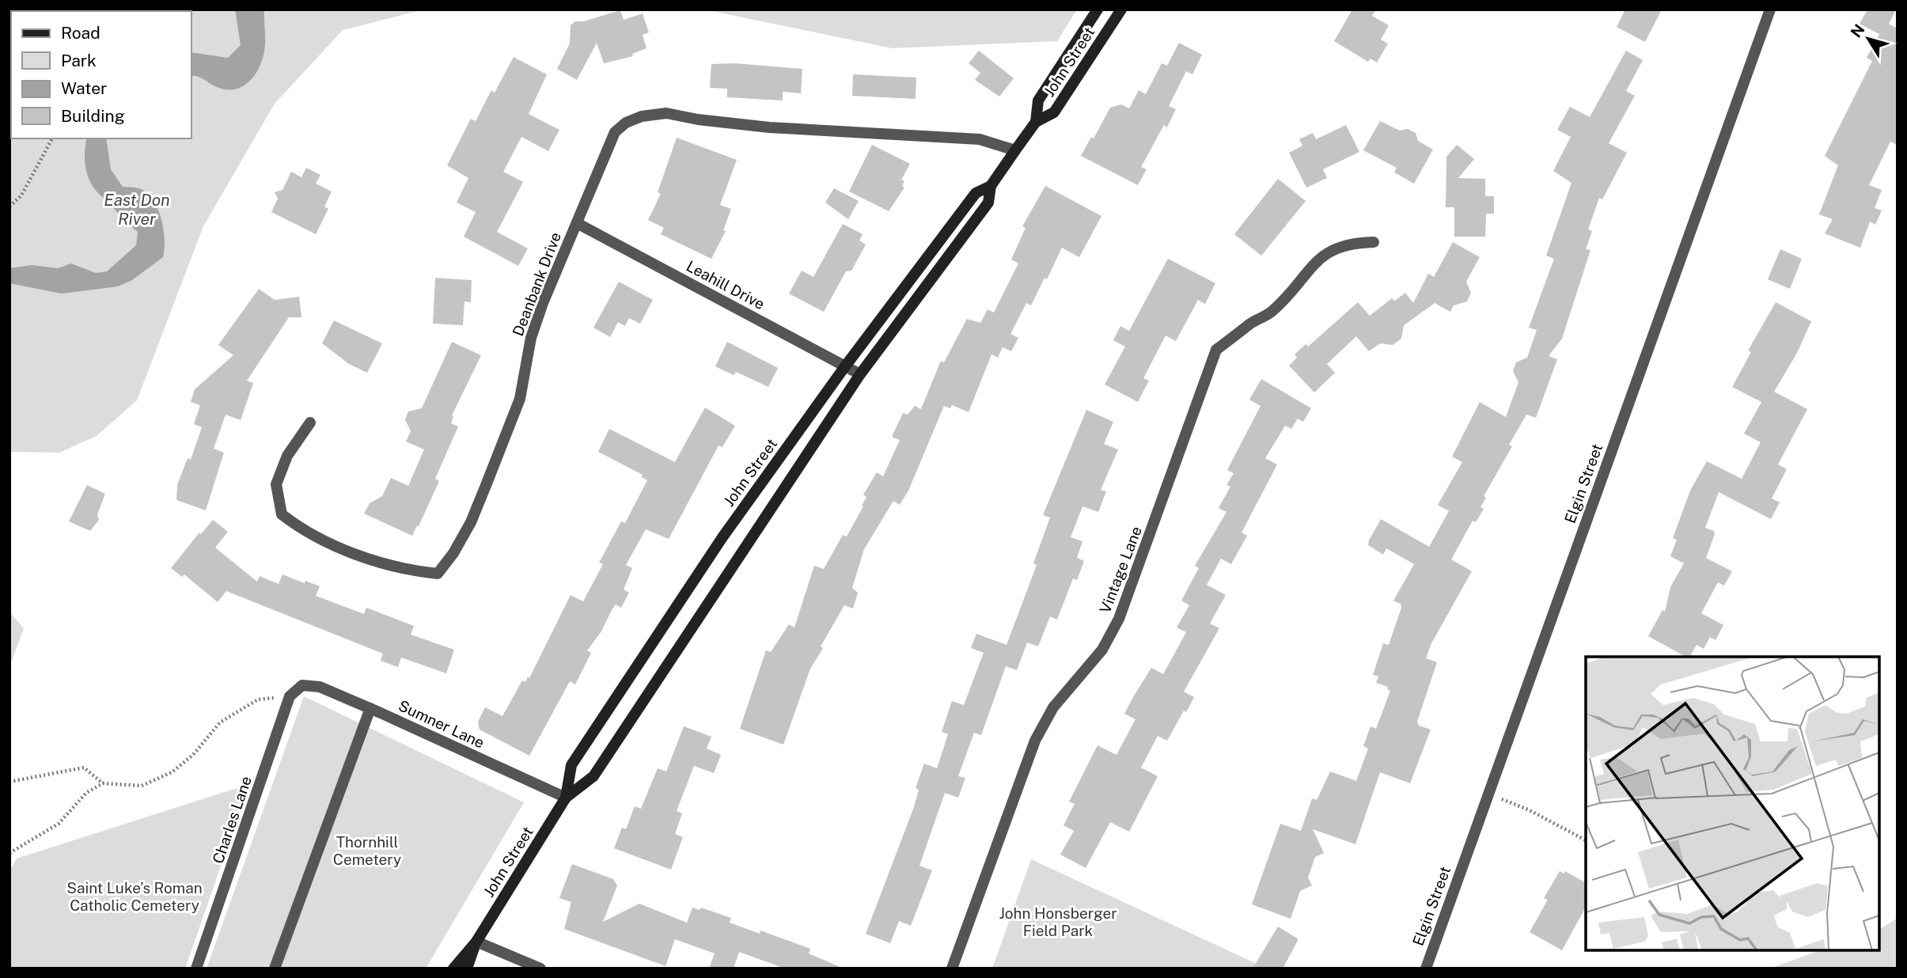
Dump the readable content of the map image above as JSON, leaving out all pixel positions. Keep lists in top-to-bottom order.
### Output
{
  "streets": {
    "main road": ["John Street"],
    "street": [
      "Deanbank Drive",
      "Leahill Drive",
      "Elgin Street",
      "Vintage Lane",
      "Sumner Lane",
      "Charles Lane"
    ]
  },
  "crossings": [
    ["John Street", "Deanbank Drive"],
    ["John Street", "Leahill Drive"],
    ["John Street", "Sumner Lane"],
    ["Deanbank Drive", "Leahill Drive"],
    ["Sumner Lane", "Charles Lane"]
  ],
  "water": ["East Don River"],
  "parks": ["Thornhill Cemetery", "Saint Luke’s Roman Catholic Cemetery", "John Honsberger Field Park"],
  "legend": [
    "Road",
    "Park",
    "Water",
    "Building"
  ],
  "north": "top left"
}
